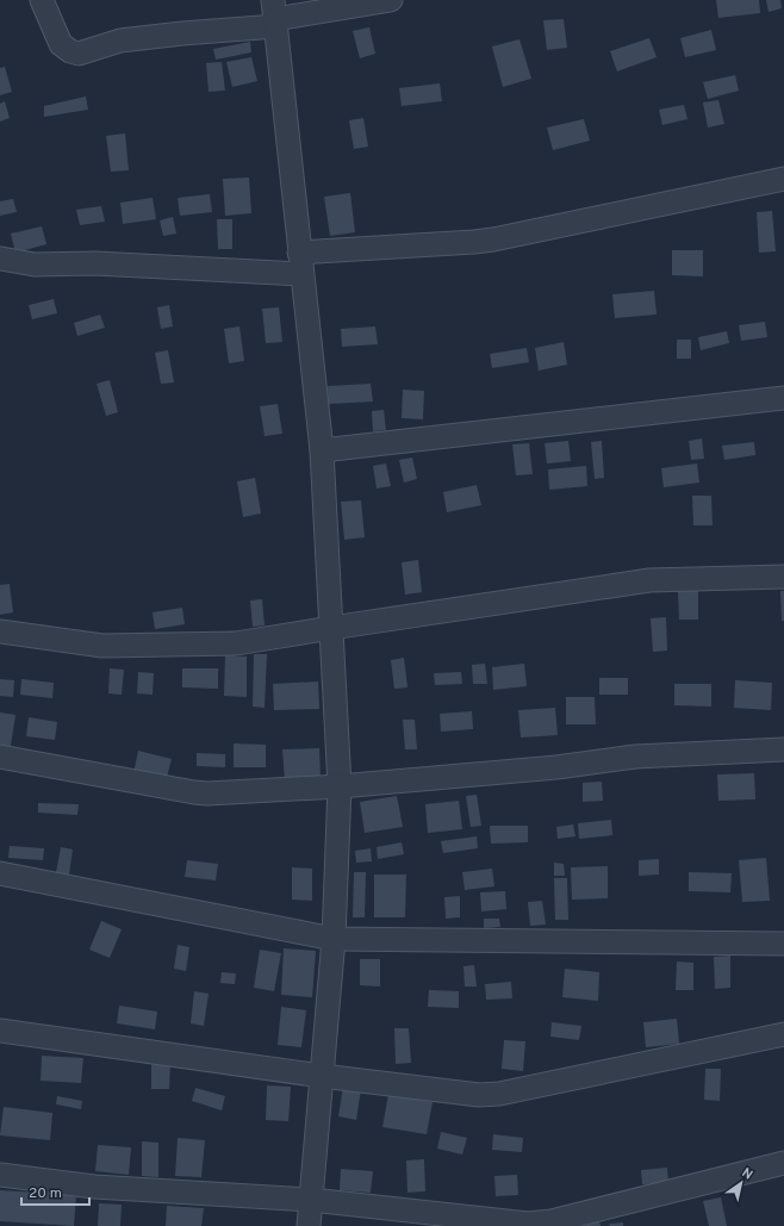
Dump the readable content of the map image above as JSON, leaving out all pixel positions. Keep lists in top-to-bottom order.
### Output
{
  "scale_bar": "20 m",
  "north": "top right"
}
